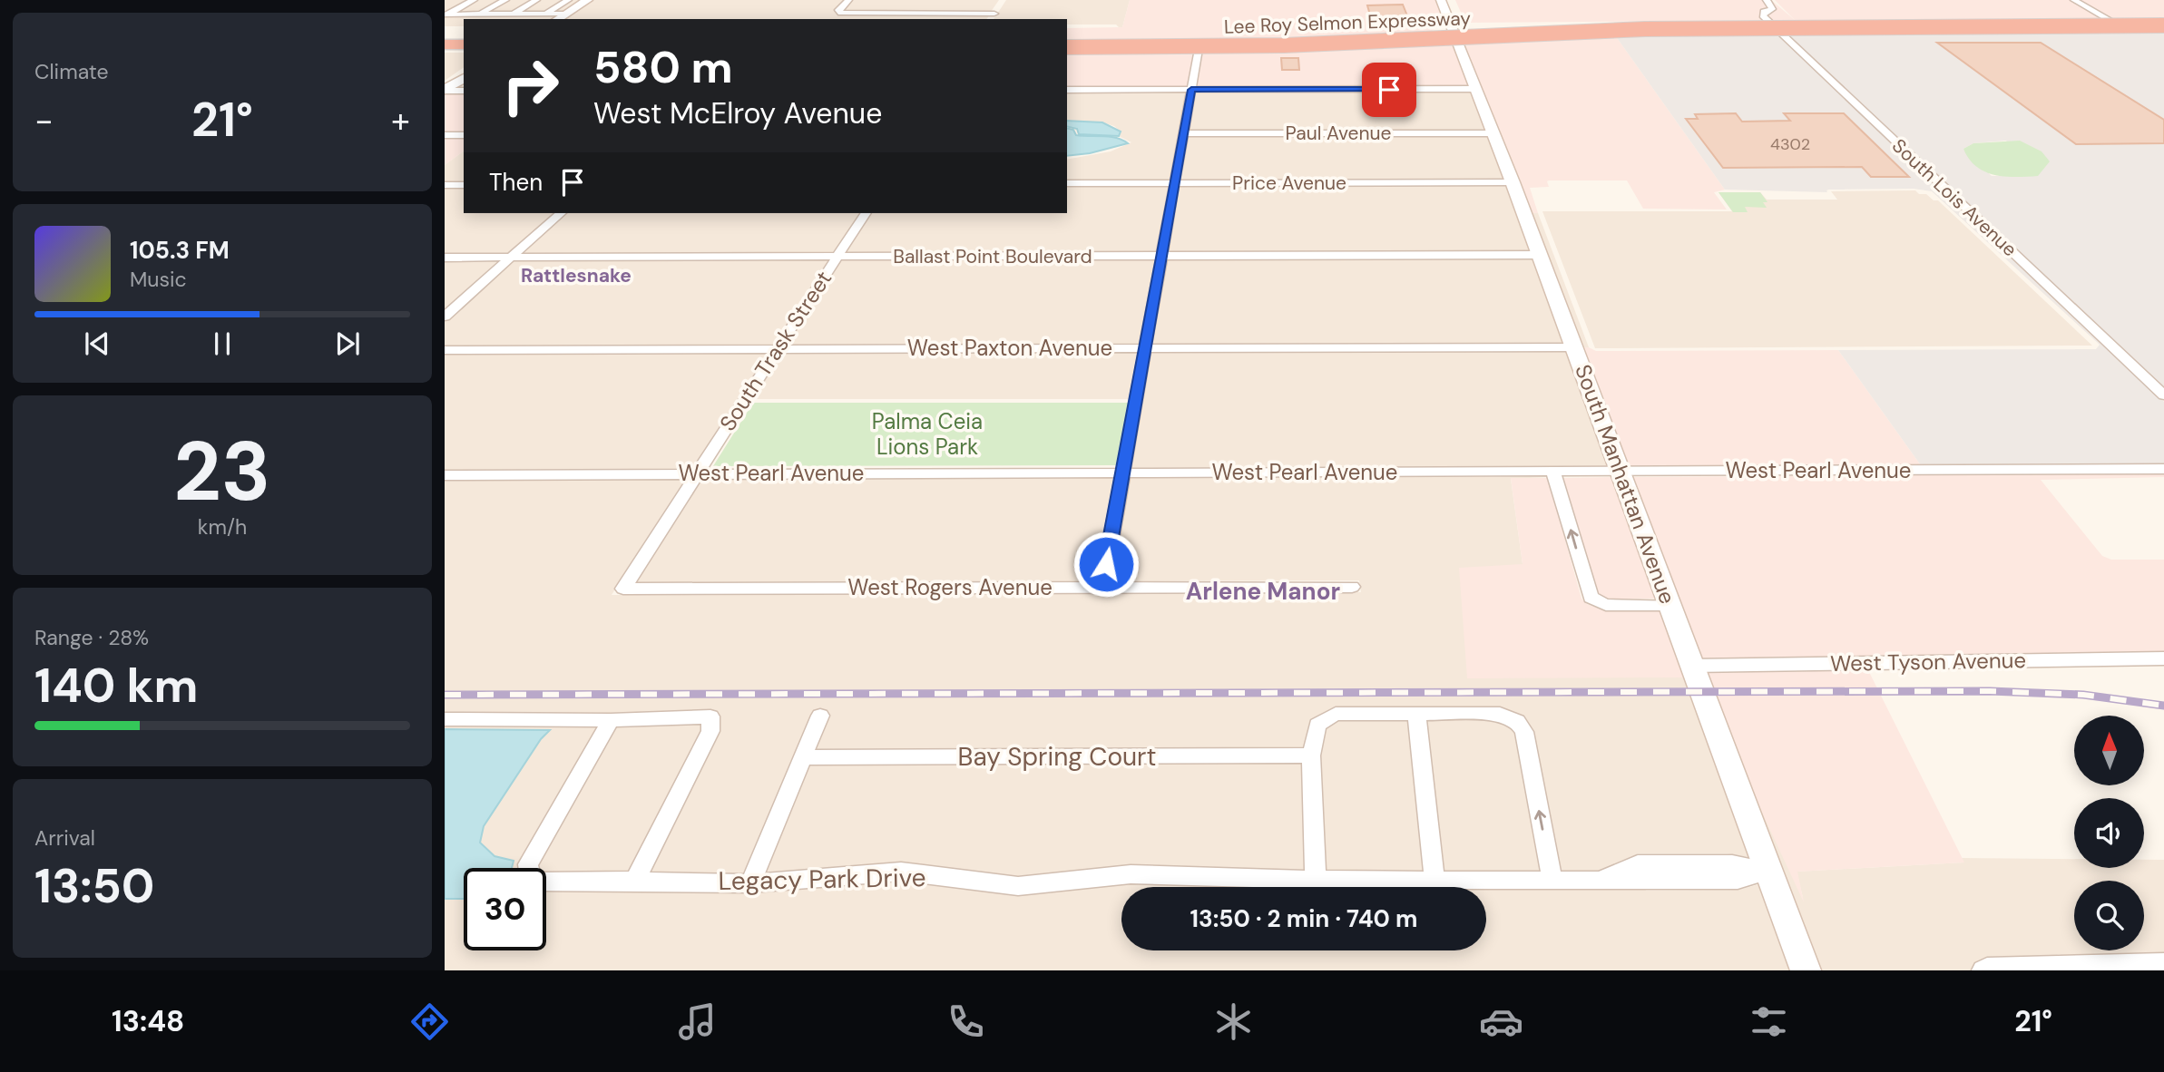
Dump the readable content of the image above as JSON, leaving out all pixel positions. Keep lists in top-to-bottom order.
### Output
{
  "streets": {
    "highway": ["Lee Roy Selmon Expressway"],
    "street": [
      "Paul Avenue",
      "Price Avenue",
      "South Lois Avenue",
      "Ballast Point Boulevard",
      "West Paxton Avenue",
      "South Trask Street",
      "West Pearl Avenue",
      "South Manhattan Avenue",
      "West Rogers Avenue",
      "West Tyson Avenue",
      "Bay Spring Court",
      "Legacy Park Drive"
    ]
  },
  "crossings": [
    ["Paul Avenue", "South Manhattan Avenue"],
    ["Price Avenue", "South Manhattan Avenue"],
    ["Ballast Point Boulevard", "South Trask Street"],
    ["Ballast Point Boulevard", "South Manhattan Avenue"],
    ["West Paxton Avenue", "South Trask Street"],
    ["West Paxton Avenue", "South Manhattan Avenue"],
    ["South Trask Street", "West Pearl Avenue"],
    ["South Trask Street", "West Rogers Avenue"],
    ["West Pearl Avenue", "South Manhattan Avenue"],
    ["South Manhattan Avenue", "West Tyson Avenue"],
    ["South Manhattan Avenue", "Legacy Park Drive"]
  ],
  "districts": ["Rattlesnake", "Arlene Manor"],
  "parks": ["Palma Ceia Lions Park"],
  "house_numbers": ["4302"],
  "north": "top",
  "page": {
    "tile": [
      "Climate",
      ["23", "km/h"],
      ["Range · 28%", "140 km"],
      ["Arrival", "13:50"]
    ],
    "turn": ["580 m", "West McElroy Avenue"],
    "heat": ["−", "21°", "+"],
    "then": "Then",
    "song": ["105.3 FM", "Music"],
    "limit": "30",
    "trip": "13:50 · 2 min · 740 m",
    "tabs": ["13:48", "21°"]
  }
}
